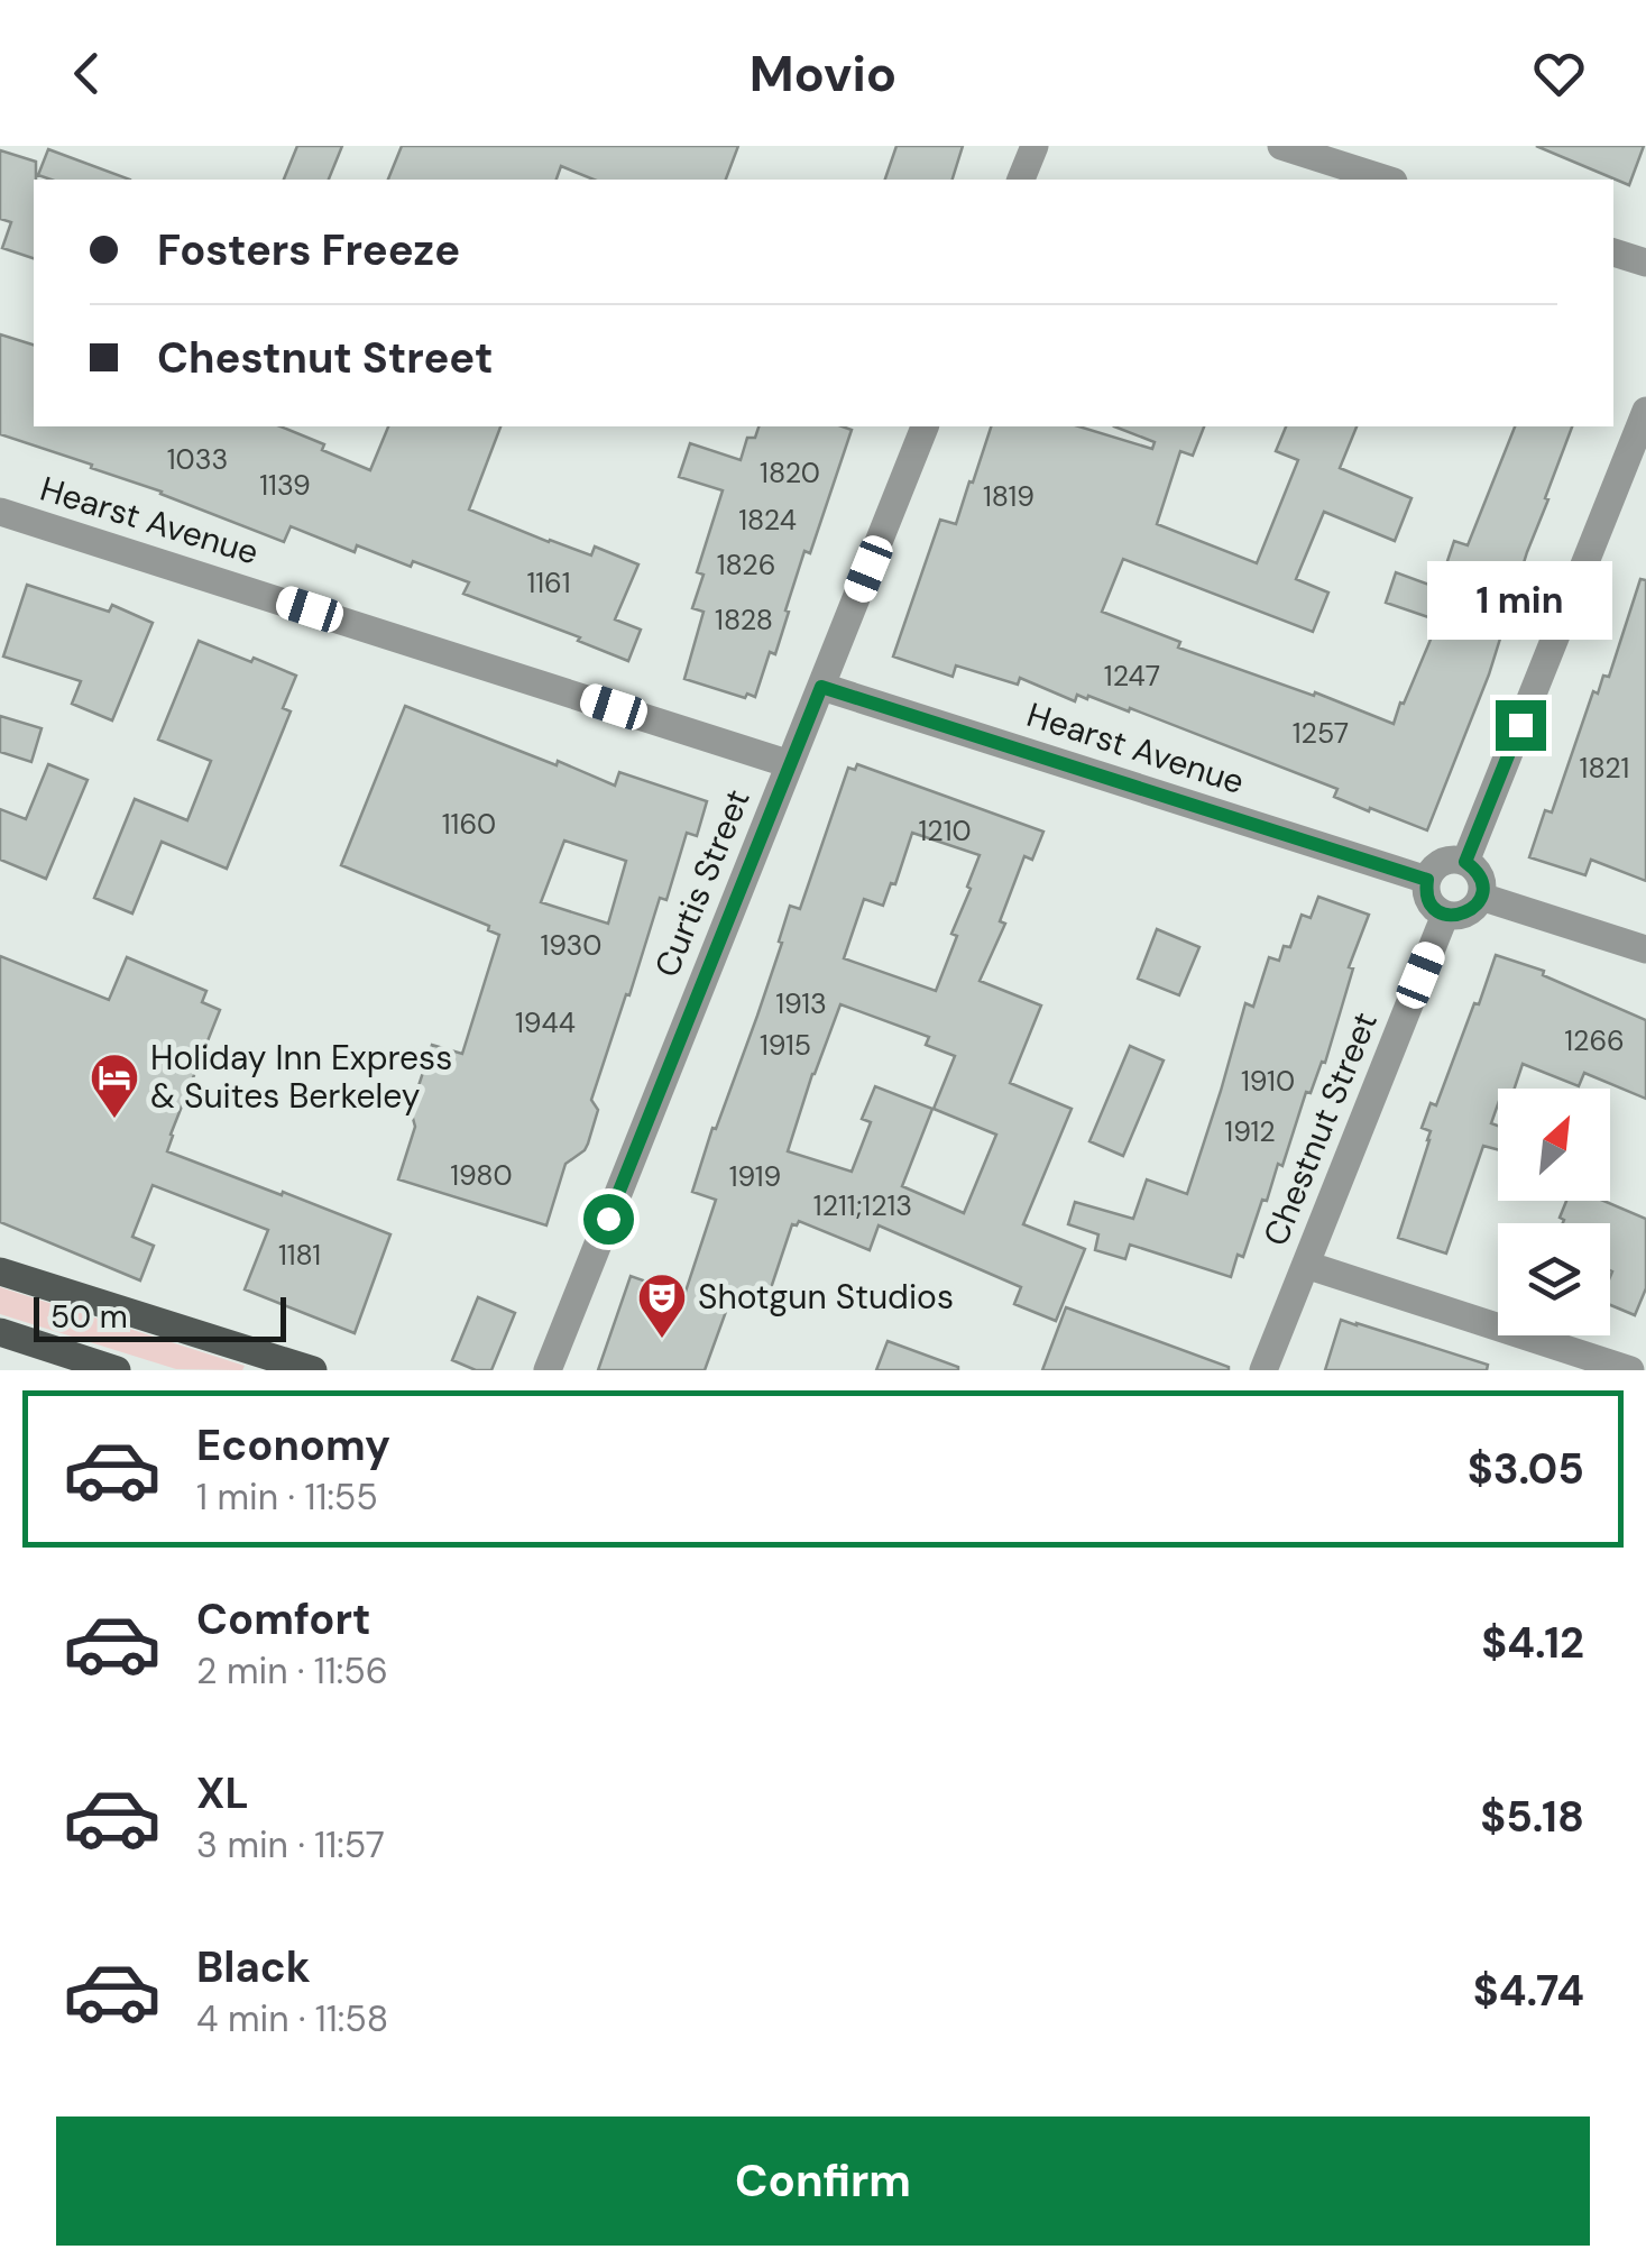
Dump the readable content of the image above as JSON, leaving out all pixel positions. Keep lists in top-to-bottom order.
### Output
{
  "streets": {
    "street": ["Hearst Avenue", "Curtis Street", "Chestnut Street"]
  },
  "crossings": [
    ["Hearst Avenue", "Curtis Street"],
    ["Hearst Avenue", "Chestnut Street"]
  ],
  "places": {
    "hotel": ["Holiday Inn Express & Suites Berkeley"],
    "theatre": ["Shotgun Studios"]
  },
  "house_numbers": [
    "1033",
    "1820",
    "1139",
    "1819",
    "1824",
    "1826",
    "1161",
    "1828",
    "1247",
    "1257",
    "1821",
    "1160",
    "1210",
    "1930",
    "1913",
    "1944",
    "1266",
    "1915",
    "1910",
    "1912",
    "1980",
    "1919",
    "1211;1213",
    "1181"
  ],
  "scale_bar": "50 m",
  "north": "top right",
  "page": {
    "header": "Movio",
    "banner": ["Fosters Freeze", "Chestnut Street"],
    "bubble": "1 min",
    "scale": "50 m",
    "list": [
      {
        "name": "Economy",
        "note": "1 min · 11:55",
        "value": "$3.05"
      },
      {
        "name": "Comfort",
        "note": "2 min · 11:56",
        "value": "$4.12"
      },
      {
        "name": "XL",
        "note": "3 min · 11:57",
        "value": "$5.18"
      },
      {
        "name": "Black",
        "note": "4 min · 11:58",
        "value": "$4.74"
      }
    ],
    "buttons": "Confirm"
  }
}
